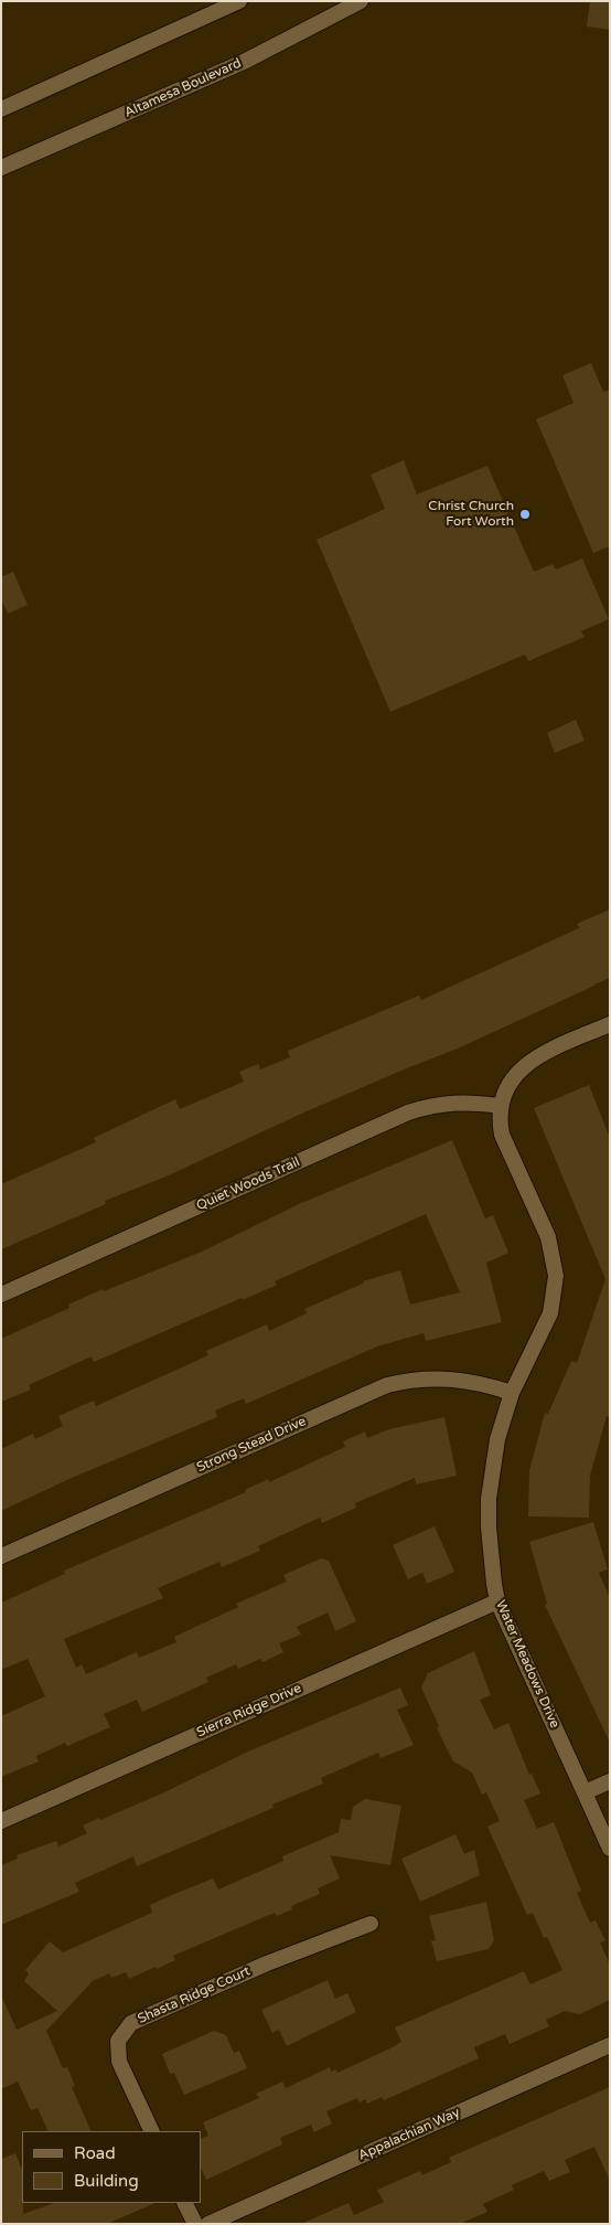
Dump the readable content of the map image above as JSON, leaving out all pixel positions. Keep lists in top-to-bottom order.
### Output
{
  "streets": {
    "street": [
      "Altamesa Boulevard",
      "Quiet Woods Trail",
      "Strong Stead Drive",
      "Water Meadows Drive",
      "Sierra Ridge Drive",
      "Shasta Ridge Court",
      "Appalachian Way"
    ]
  },
  "crossings": [
    ["Quiet Woods Trail", "Water Meadows Drive"],
    ["Strong Stead Drive", "Water Meadows Drive"],
    ["Water Meadows Drive", "Sierra Ridge Drive"]
  ],
  "places": ["Christ Church Fort Worth"],
  "legend": ["Road", "Building"]
}
